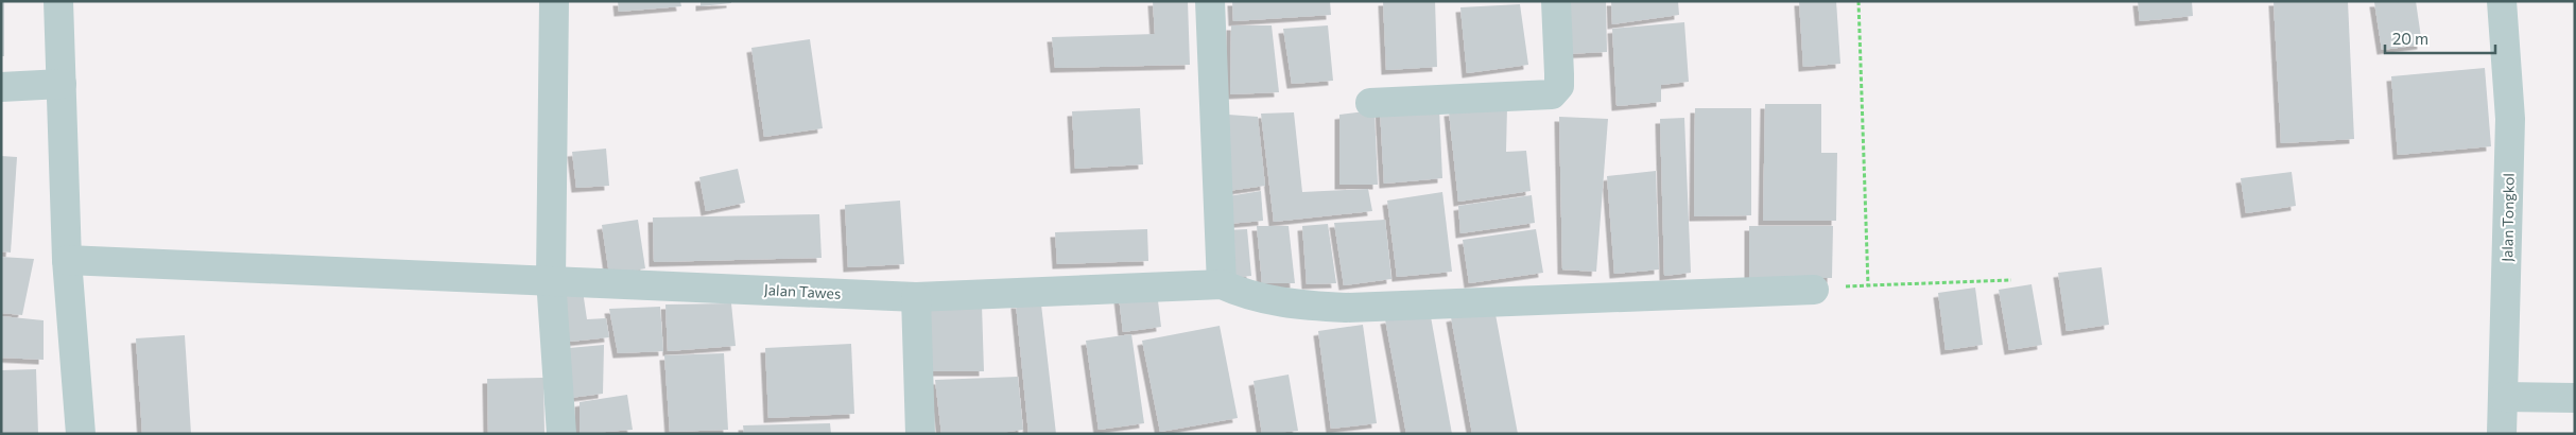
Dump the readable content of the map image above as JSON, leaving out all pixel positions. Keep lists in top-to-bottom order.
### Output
{
  "streets": {
    "street": ["Jalan Tongkol", "Jalan Tawes"]
  },
  "scale_bar": "20 m"
}
